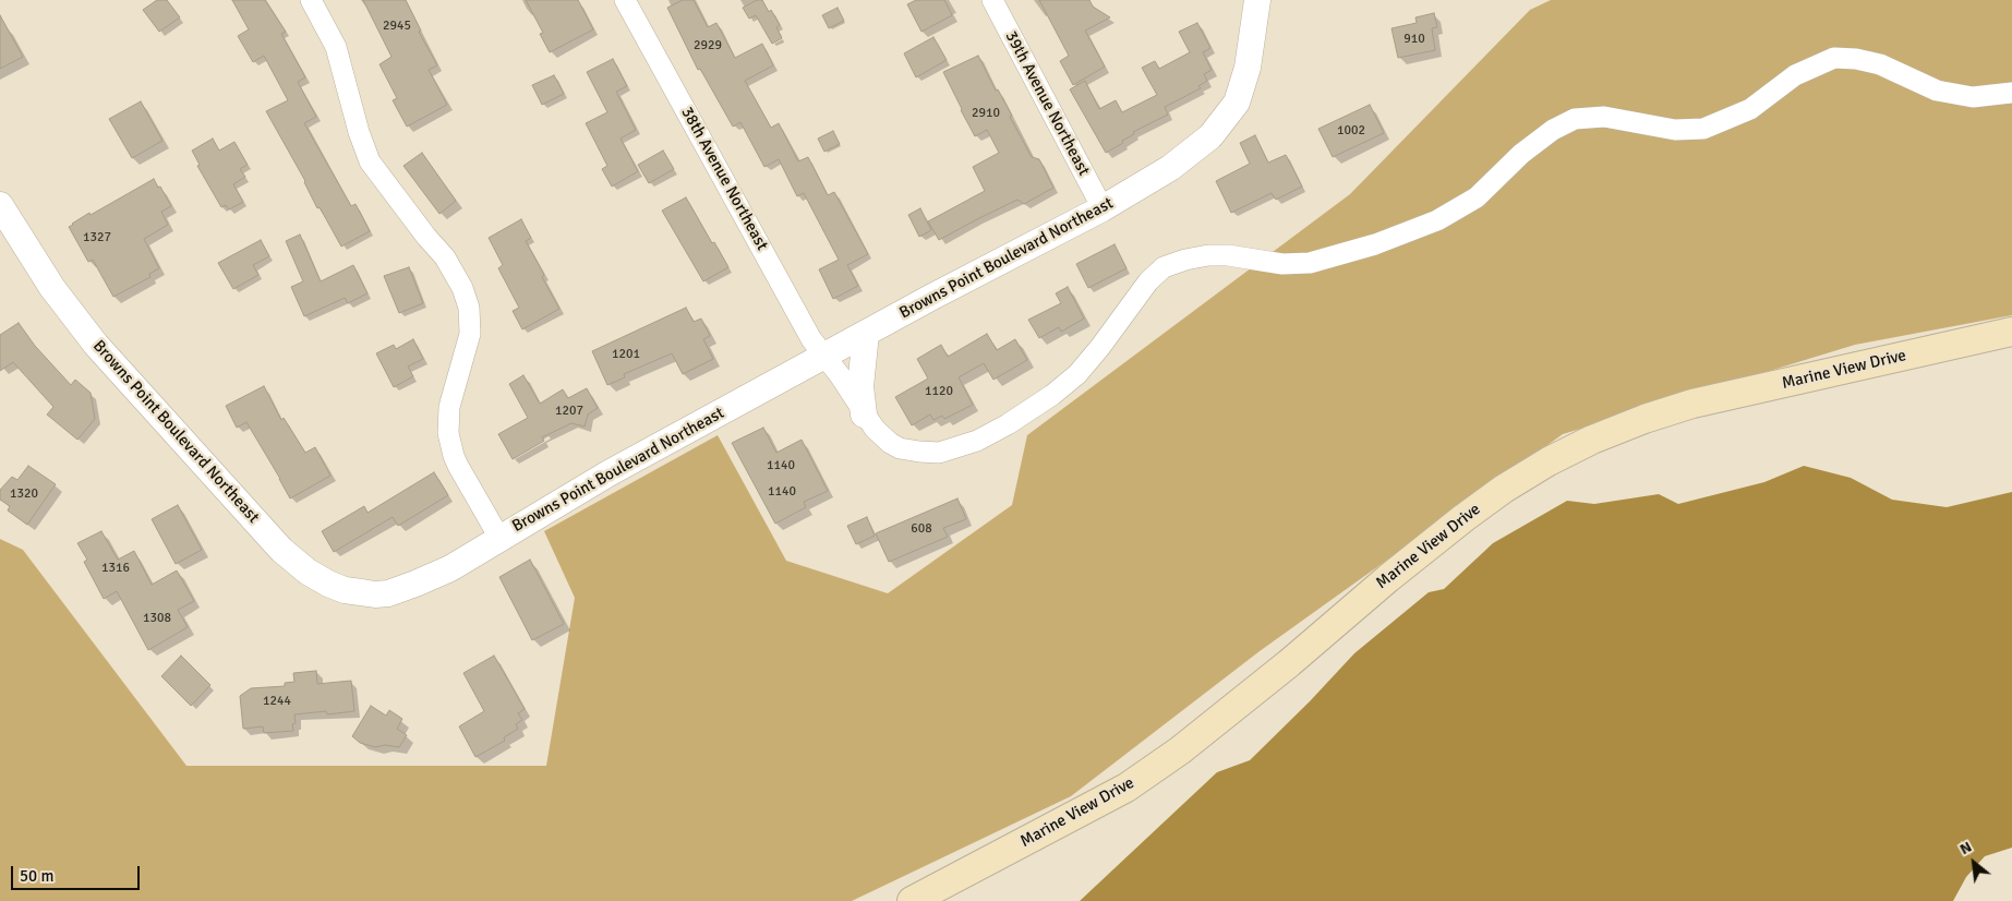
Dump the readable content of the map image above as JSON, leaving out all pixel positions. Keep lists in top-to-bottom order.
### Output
{
  "streets": {
    "main road": ["Marine View Drive"],
    "street": ["39th Avenue Northeast", "38th Avenue Northeast", "Browns Point Boulevard Northeast"]
  },
  "crossings": [
    ["39th Avenue Northeast", "Browns Point Boulevard Northeast"],
    ["38th Avenue Northeast", "Browns Point Boulevard Northeast"]
  ],
  "house_numbers": [
    "2945",
    "910",
    "2929",
    "2910",
    "1002",
    "1327",
    "1201",
    "1120",
    "1207",
    "1140",
    "1140",
    "1320",
    "608",
    "1316",
    "1308",
    "1244"
  ],
  "scale_bar": "50 m",
  "north": "top left"
}
